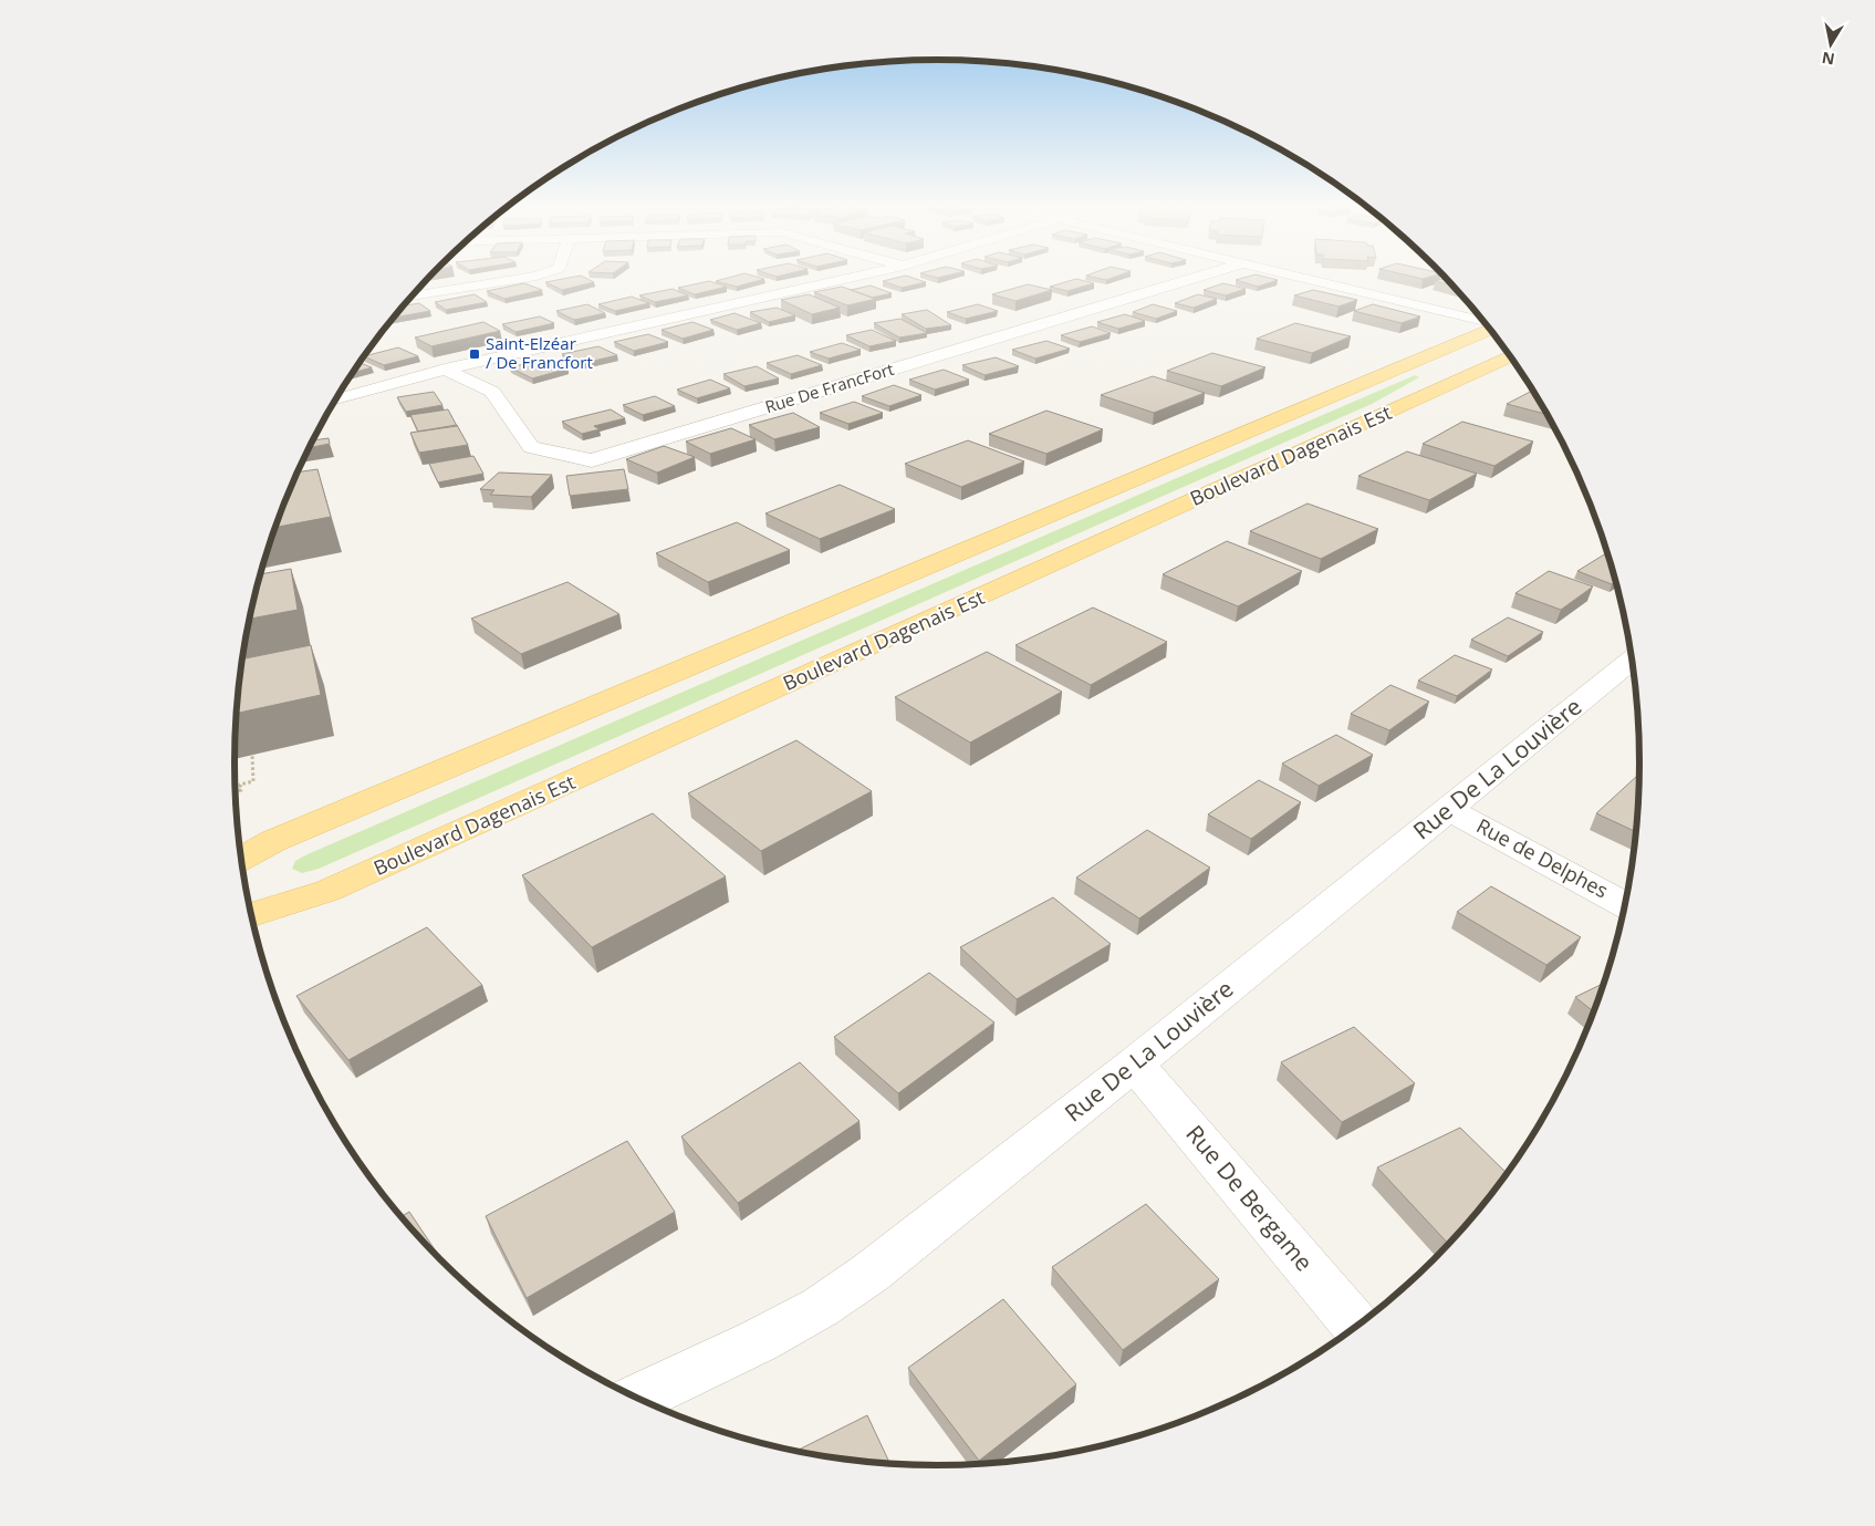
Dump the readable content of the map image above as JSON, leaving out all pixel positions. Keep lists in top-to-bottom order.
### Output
{
  "streets": {
    "main road": ["Boulevard Dagenais Est"],
    "street": [
      "Rue De FrancFort",
      "Rue De La Louvière",
      "Rue de Delphes",
      "Rue De Bergame"
    ]
  },
  "crossings": [
    ["Rue De La Louvière", "Rue de Delphes"],
    ["Rue De La Louvière", "Rue De Bergame"]
  ],
  "places": {
    "transit": ["Saint-Elzéar / De Francfort"]
  },
  "north": "bottom"
}
